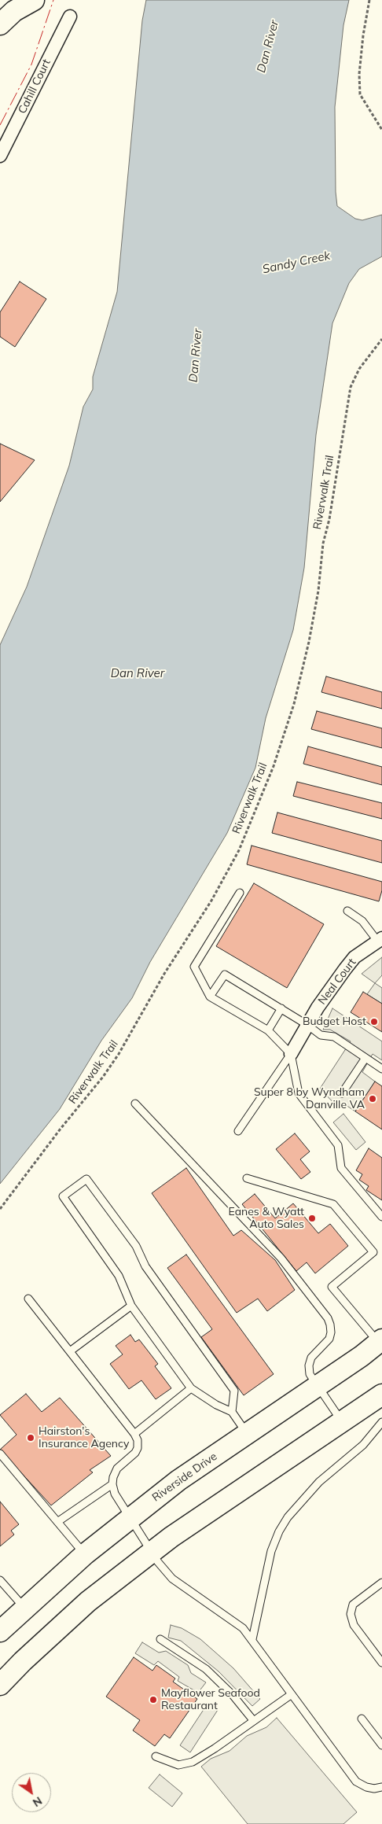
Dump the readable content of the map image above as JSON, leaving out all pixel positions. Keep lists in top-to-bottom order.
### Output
{
  "streets": {
    "main road": ["Riverside Drive"],
    "street": ["Cahill Court", "Neal Court"],
    "path": ["Riverwalk Trail"]
  },
  "water": ["Dan River", "Sandy Creek"],
  "places": [
    "Budget Host",
    "Super 8 by Wyndham Danville VA",
    "Eanes & Wyatt Auto Sales",
    "Hairston's Insurance Agency",
    "Mayflower Seafood Restaurant"
  ],
  "north": "bottom right"
}
